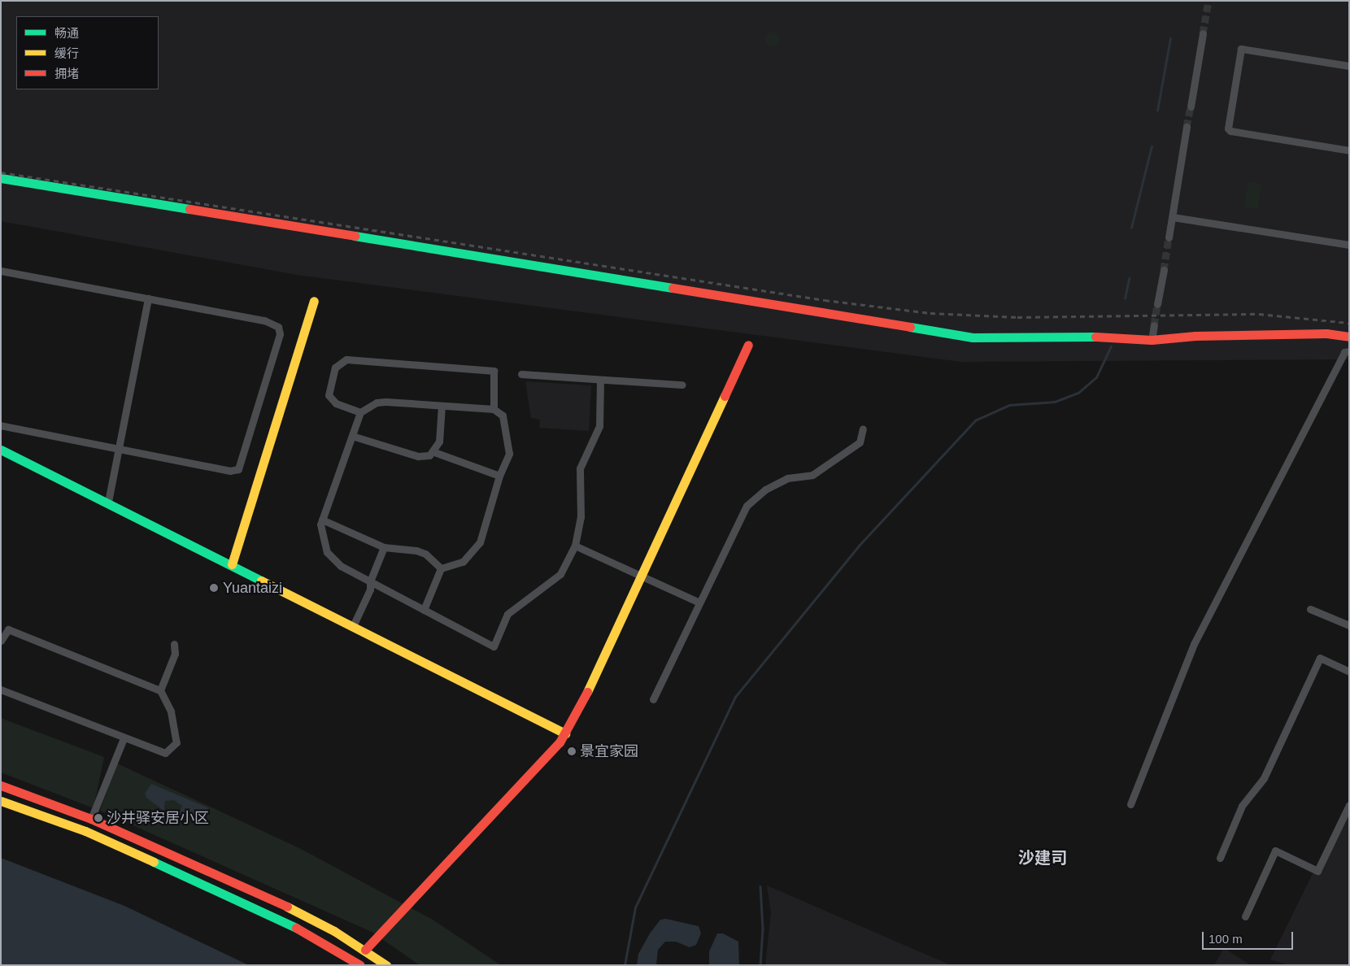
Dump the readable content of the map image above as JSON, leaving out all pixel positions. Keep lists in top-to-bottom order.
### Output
{
  "districts": ["沙建司"],
  "places": ["Yuantaizi", "景宜家园", "沙井驿安居小区"],
  "legend": ["畅通", "缓行", "拥堵"],
  "scale_bar": "100 m"
}
